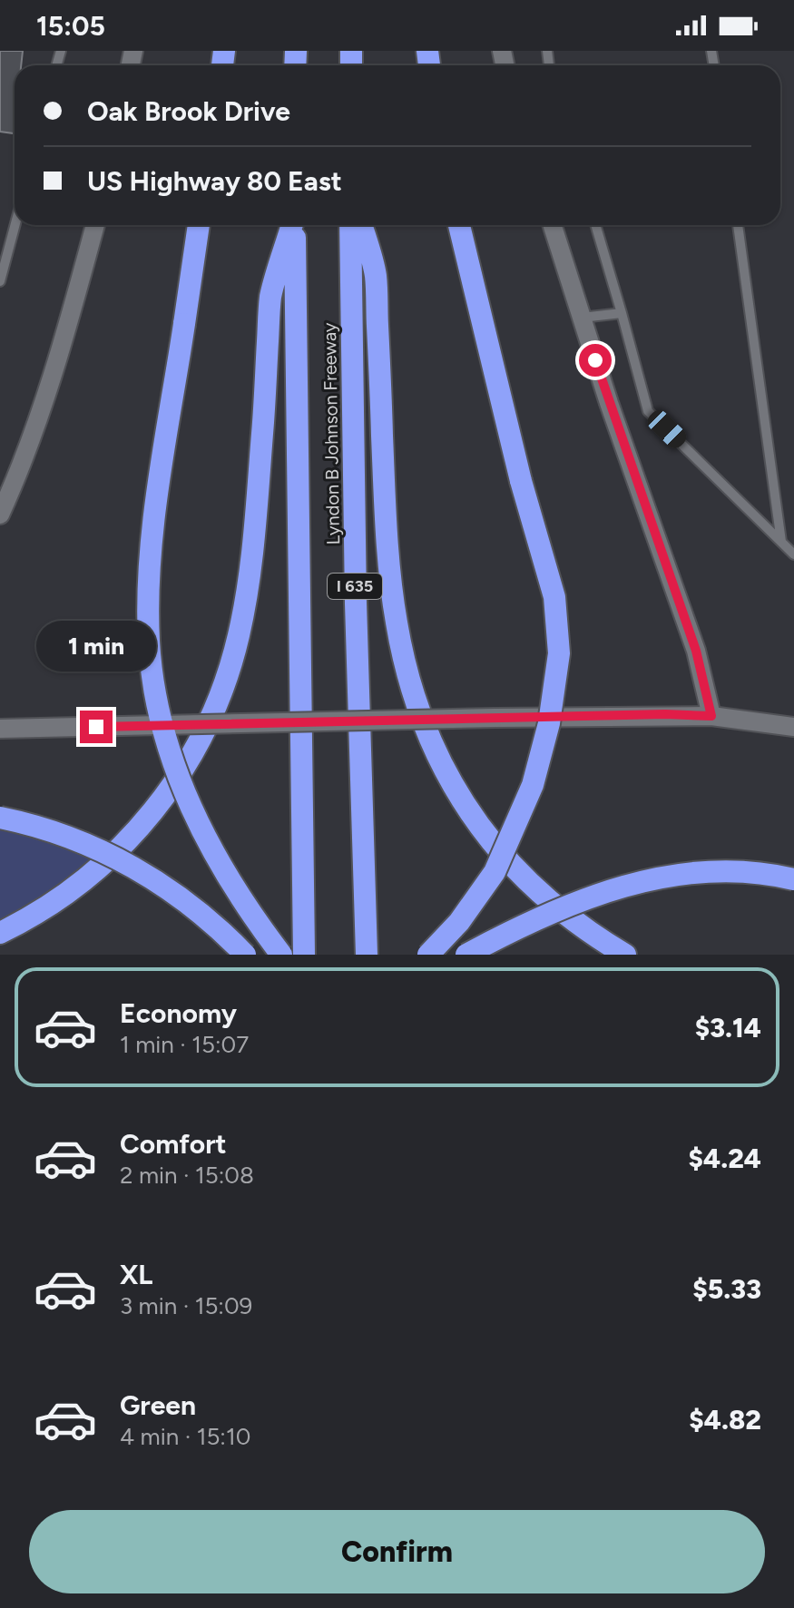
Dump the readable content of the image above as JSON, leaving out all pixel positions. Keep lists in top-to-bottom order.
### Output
{
  "streets": {
    "highway": ["Lyndon B Johnson Freeway", "I 635"]
  },
  "page": {
    "status": "15:05",
    "banner": ["Oak Brook Drive", "US Highway 80 East"],
    "bubble": "1 min",
    "list": [
      {
        "name": "Economy",
        "note": "1 min · 15:07",
        "value": "$3.14"
      },
      {
        "name": "Comfort",
        "note": "2 min · 15:08",
        "value": "$4.24"
      },
      {
        "name": "XL",
        "note": "3 min · 15:09",
        "value": "$5.33"
      },
      {
        "name": "Green",
        "note": "4 min · 15:10",
        "value": "$4.82"
      }
    ],
    "buttons": "Confirm"
  }
}
